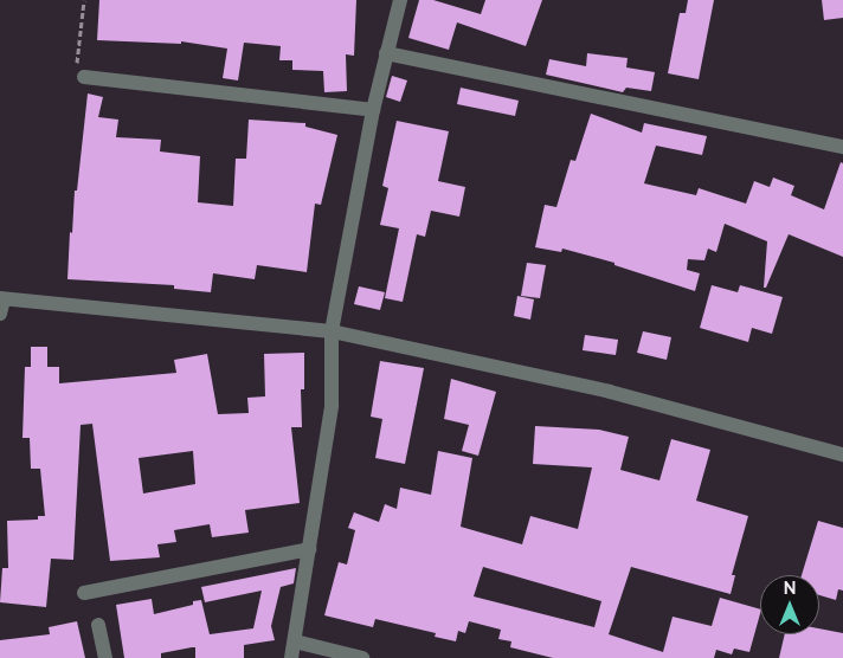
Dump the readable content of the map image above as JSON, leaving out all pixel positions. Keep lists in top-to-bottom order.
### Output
{
  "north": "top"
}
